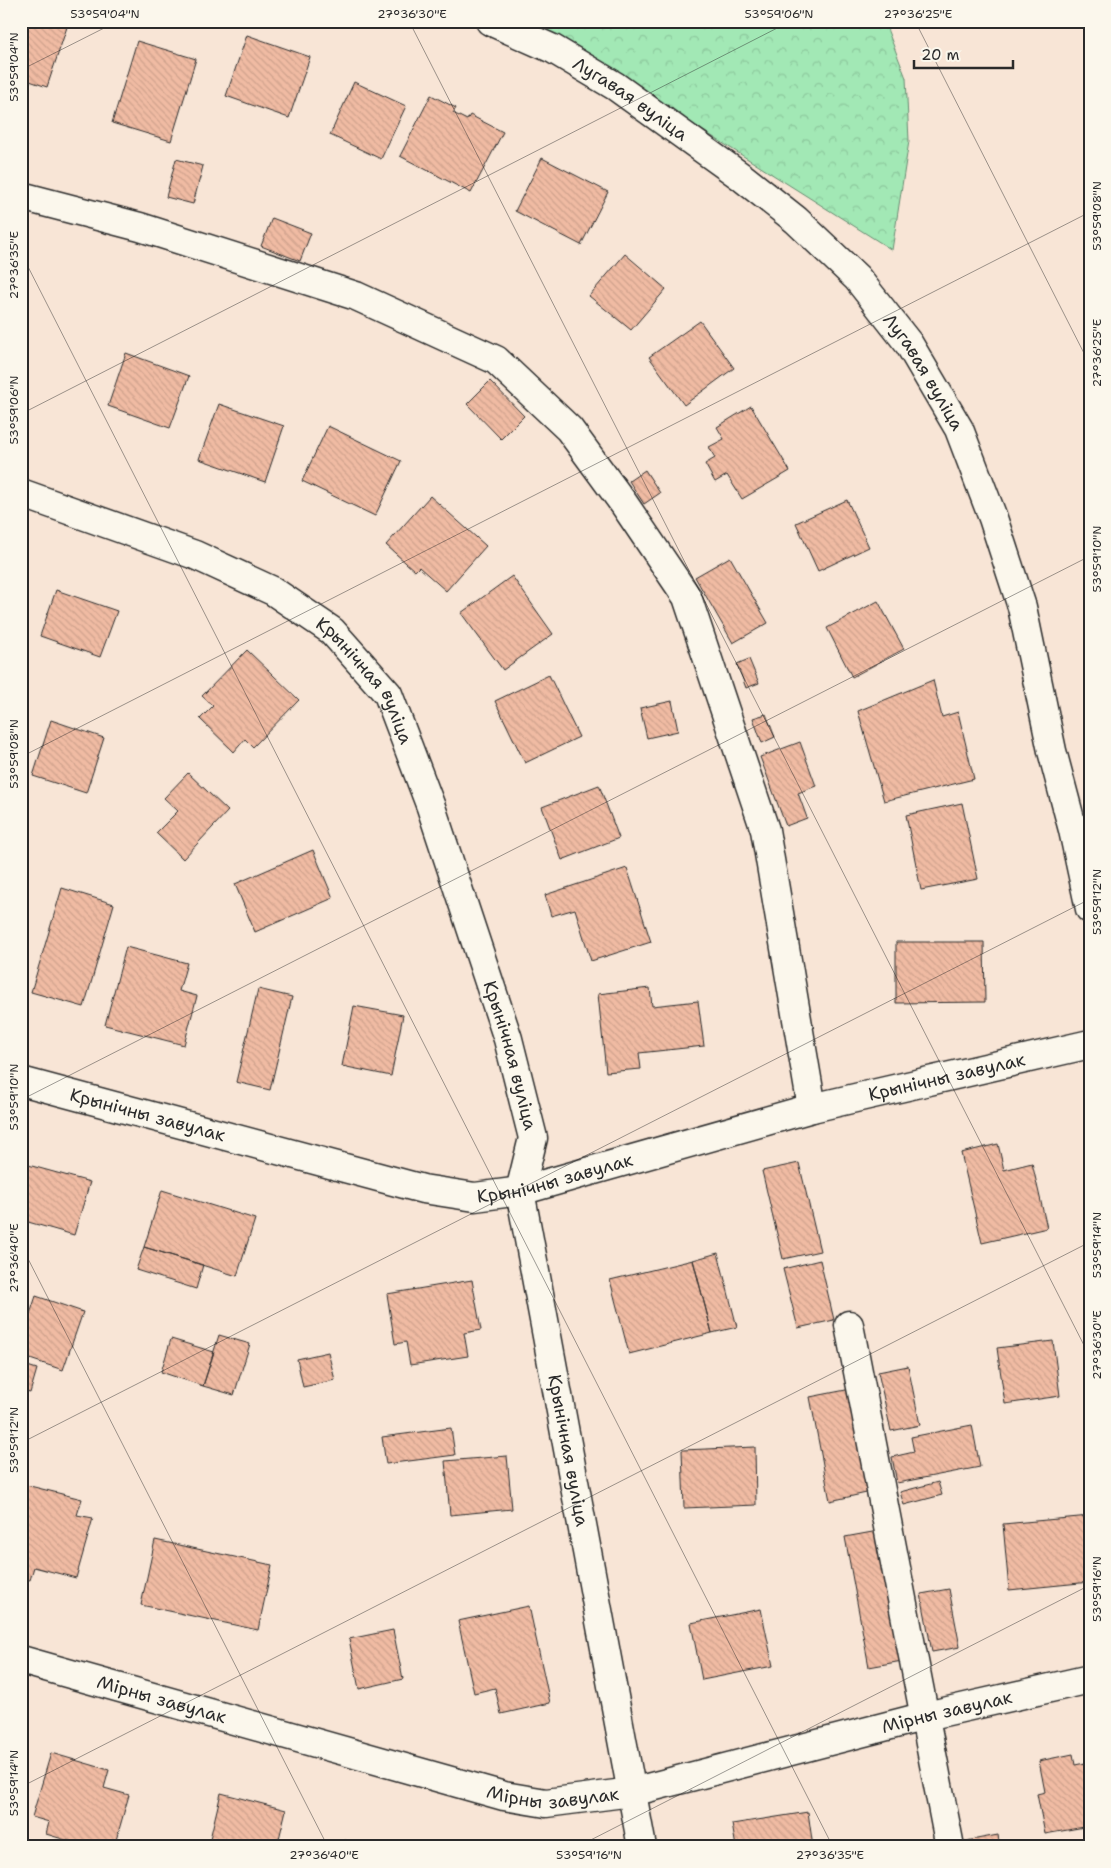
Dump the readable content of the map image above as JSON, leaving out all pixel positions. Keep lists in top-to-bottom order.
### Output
{
  "streets": {
    "street": [
      "Лугавая вуліца",
      "Крынічная вуліца",
      "Крынічны завулак",
      "Мірны завулак"
    ]
  },
  "crossings": [
    ["Крынічная вуліца", "Крынічны завулак"],
    ["Крынічная вуліца", "Мірны завулак"]
  ],
  "scale_bar": "20 m",
  "coordinates": [
    "53°59'04\"N",
    "27°36'30\"E",
    "53°59'06\"N",
    "27°36'25\"E",
    "53°59'08\"N",
    "27°36'35\"E",
    "53°59'10\"N",
    "53°59'12\"N",
    "53°59'14\"N",
    "27°36'40\"E",
    "53°59'16\"N"
  ]
}
